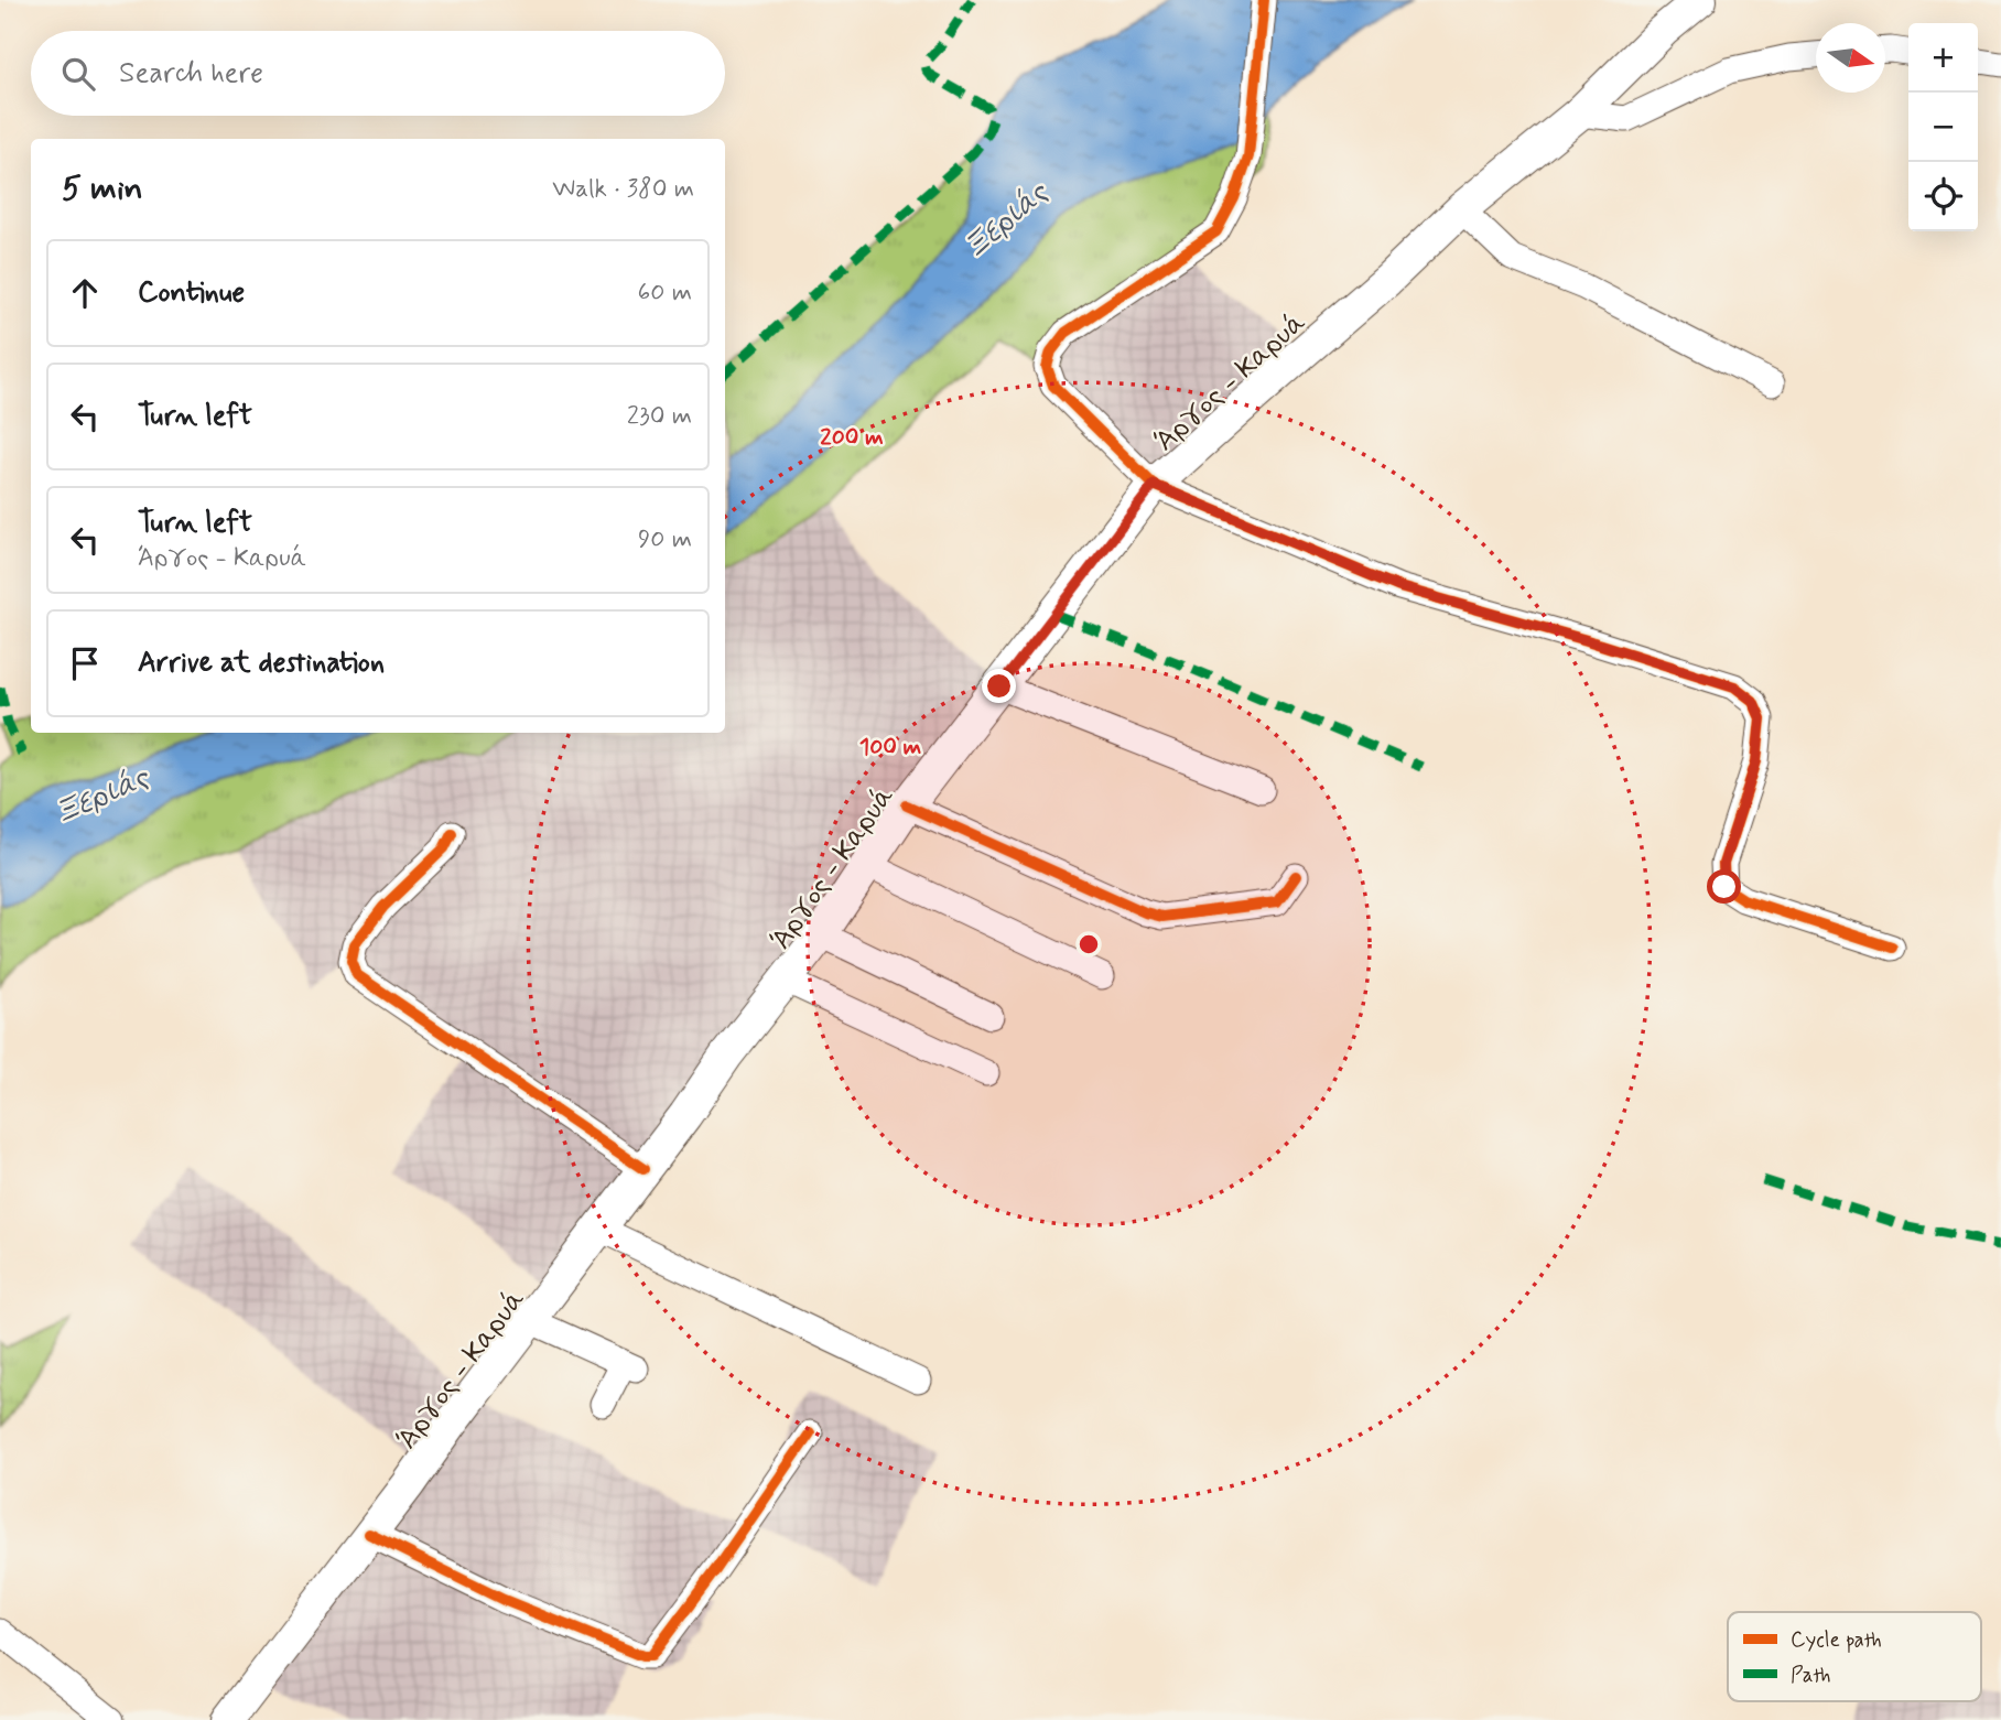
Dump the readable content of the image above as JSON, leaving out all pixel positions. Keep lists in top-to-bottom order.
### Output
{
  "streets": {
    "main road": ["Άργος - Καρυά"]
  },
  "water": ["Ξεριάς"],
  "legend": ["Cycle path", "Path"],
  "north": "right",
  "page": {
    "map_buttons": ["+", "−"],
    "search": "Search here",
    "heading": ["5 min", "Walk · 380 m"],
    "list": [
      ["Continue", "60 m"],
      ["Turn left", "230 m"],
      ["Turn left", "Άργος - Καρυά", "90 m"],
      "Arrive at destination"
    ]
  },
  "rings": ["200 m", "100 m"]
}
